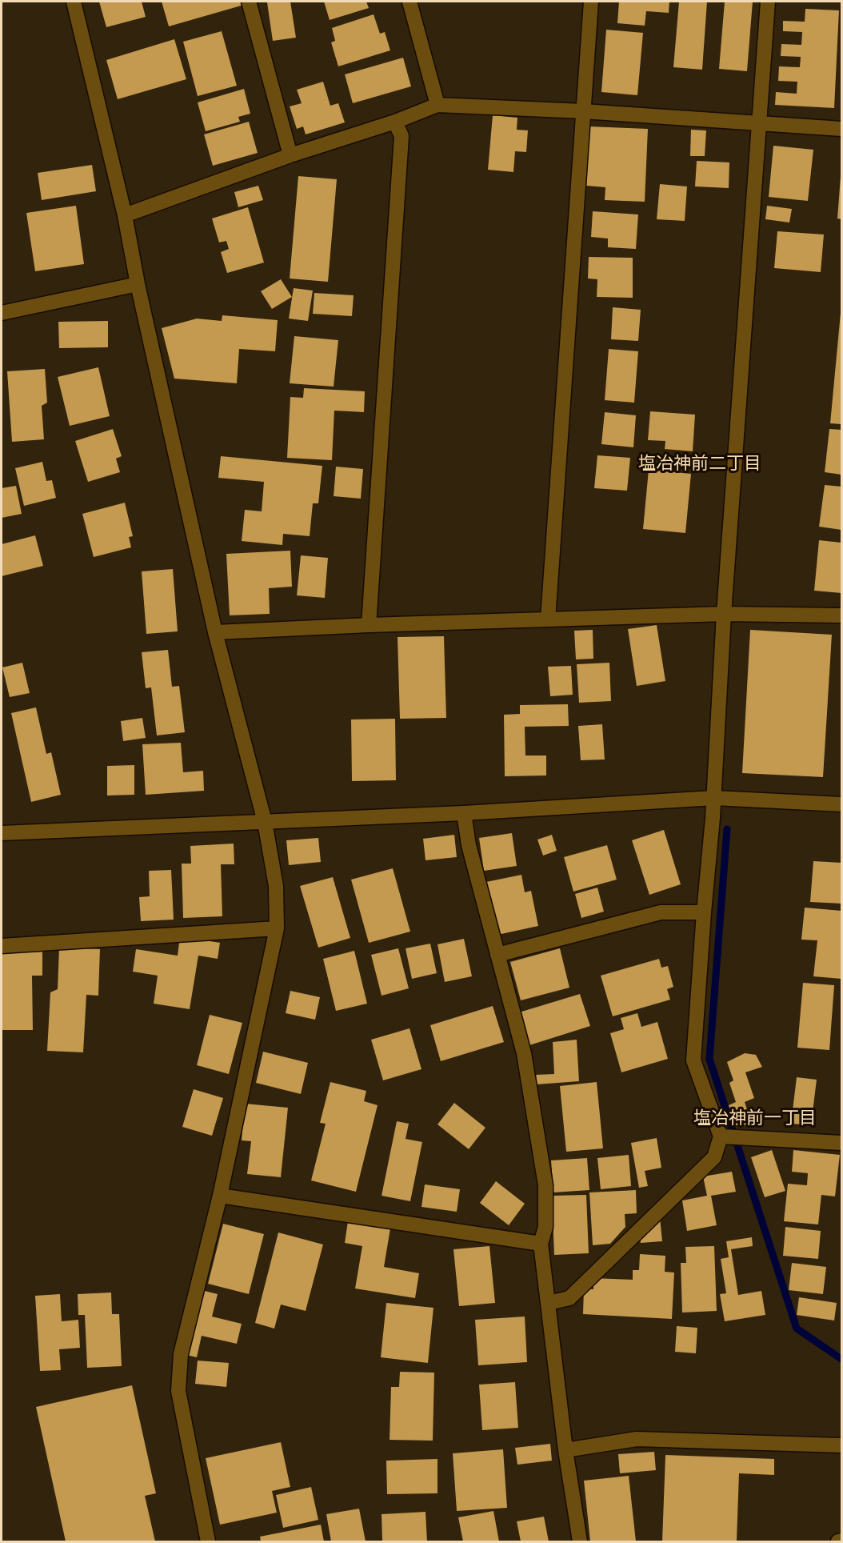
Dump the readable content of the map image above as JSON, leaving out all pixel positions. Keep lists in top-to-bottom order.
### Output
{
  "districts": ["塩冶神前二丁目", "塩冶神前一丁目"]
}
